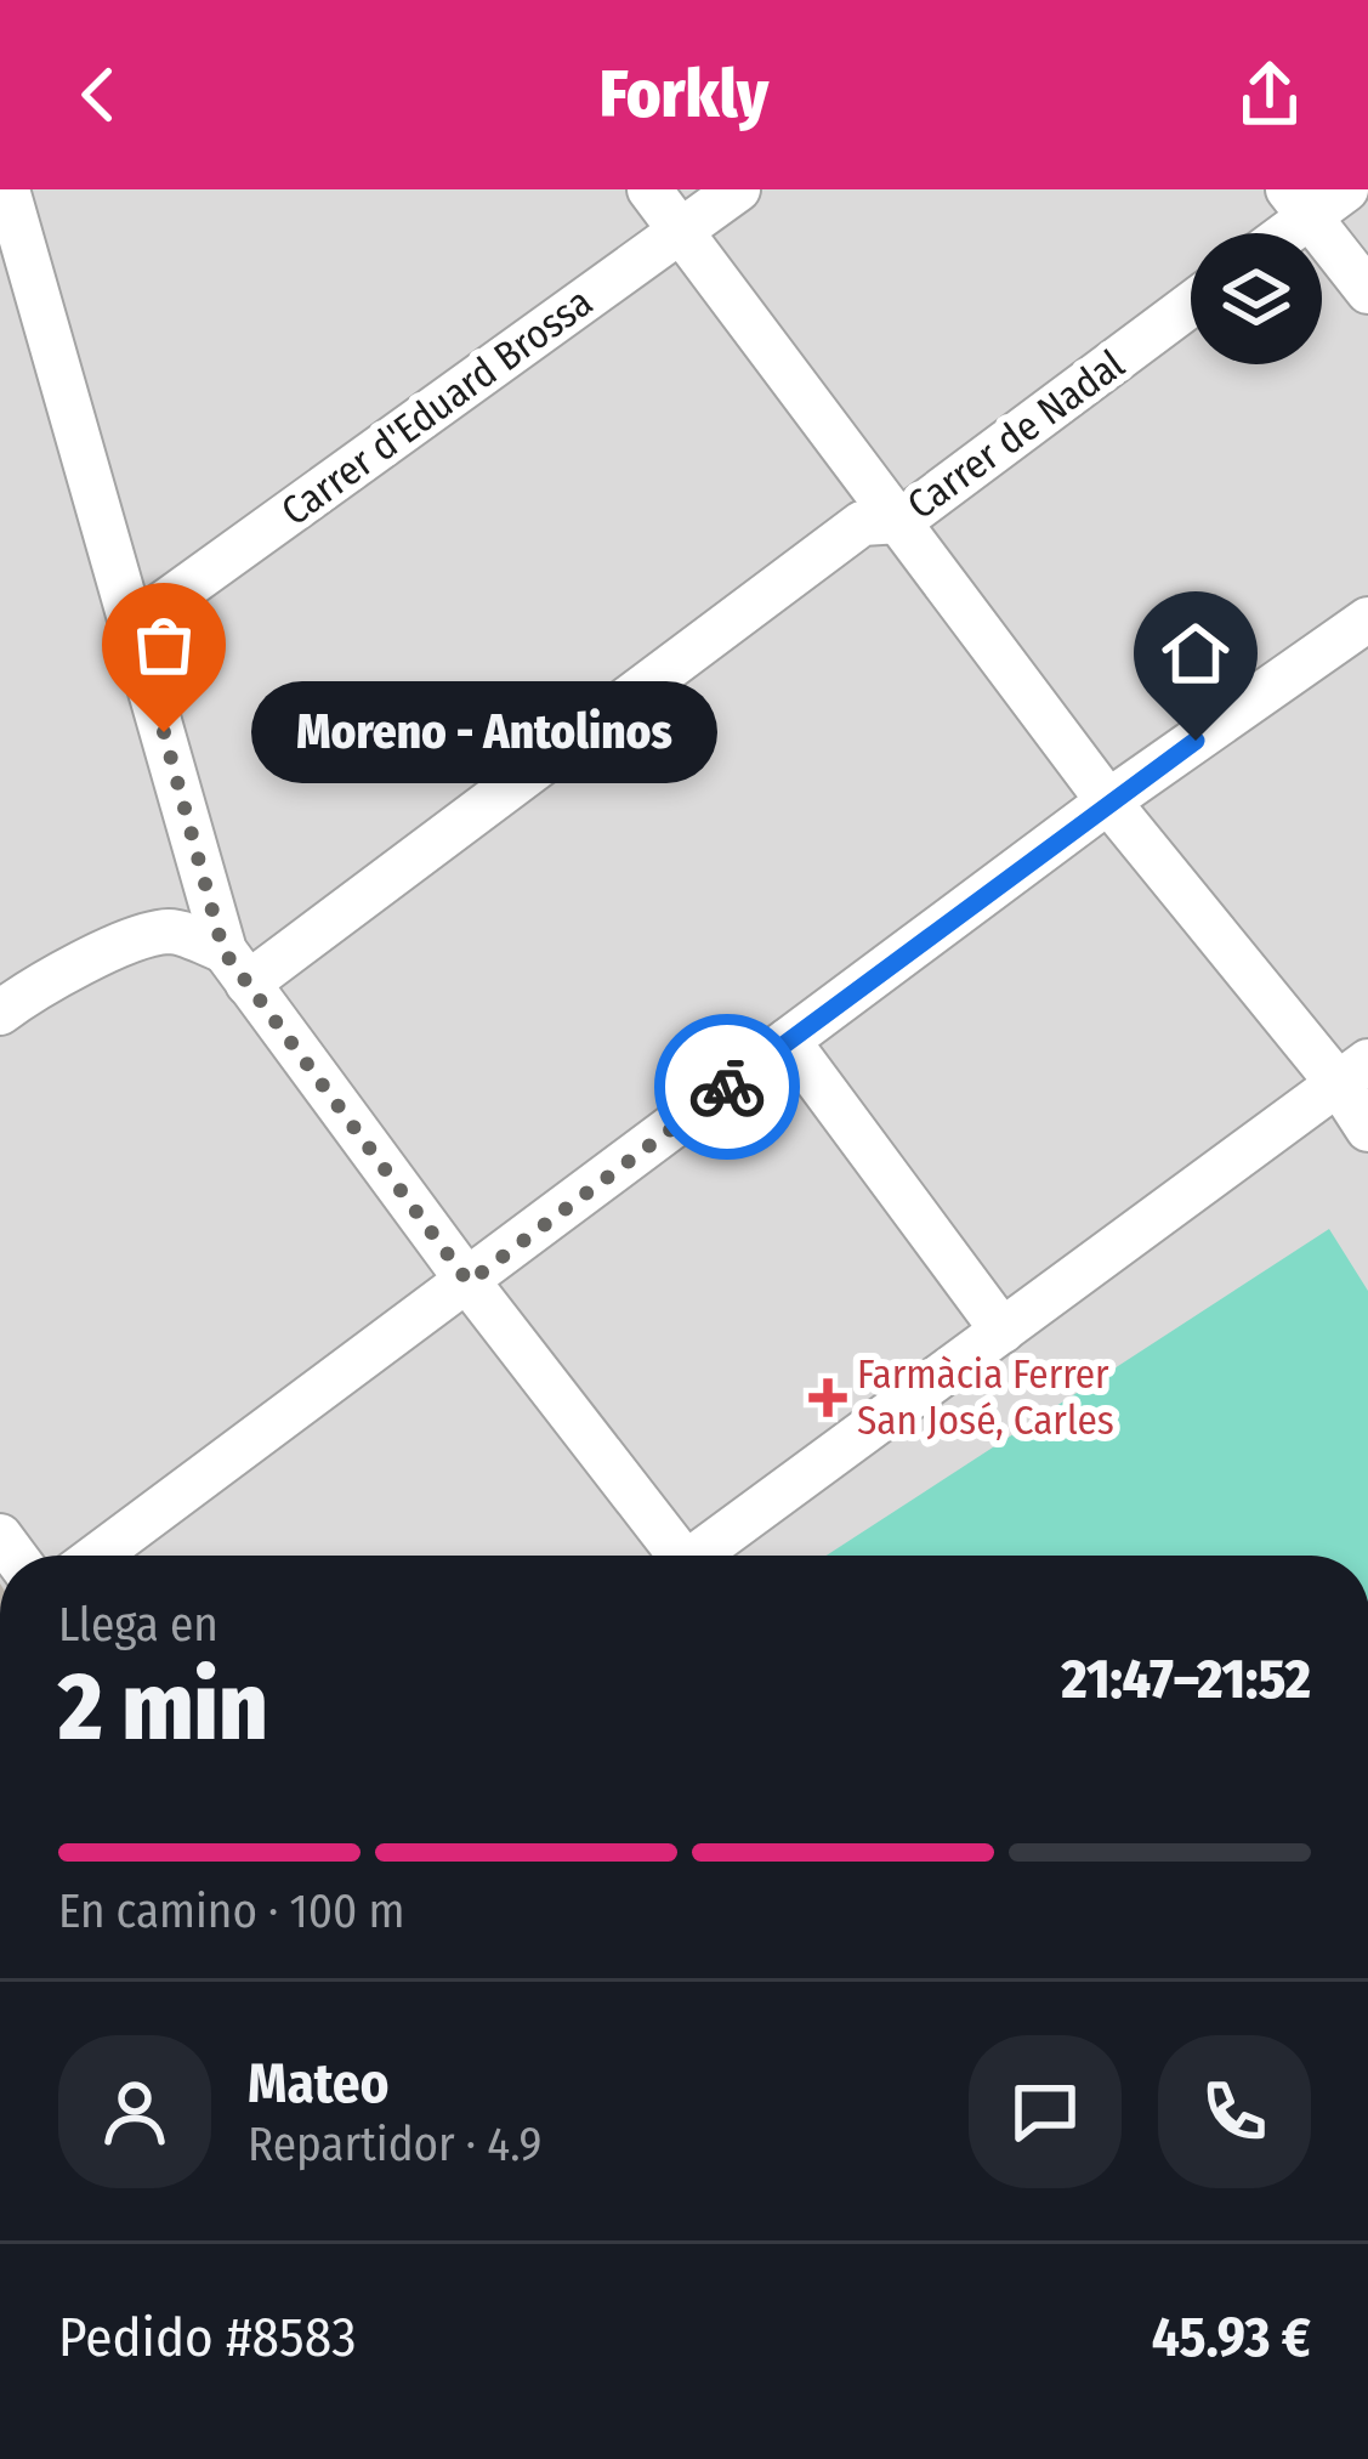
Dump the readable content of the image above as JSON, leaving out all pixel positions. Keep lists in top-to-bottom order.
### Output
{
  "streets": {
    "street": ["Carrer d'Eduard Brossa", "Carrer de Nadal"]
  },
  "places": {
    "other": ["Moreno - Antolinos"],
    "health": ["Farmàcia Ferrer San José, Carles"]
  },
  "page": {
    "header": "Forkly",
    "bubble": "Moreno - Antolinos",
    "heading": ["2 min", "Llega en", "21:47–21:52"],
    "panel": [
      "Mateo",
      "Repartidor · 4.9",
      "Pedido #8583",
      "45.93 €"
    ],
    "bar": "En camino · 100 m"
  }
}
